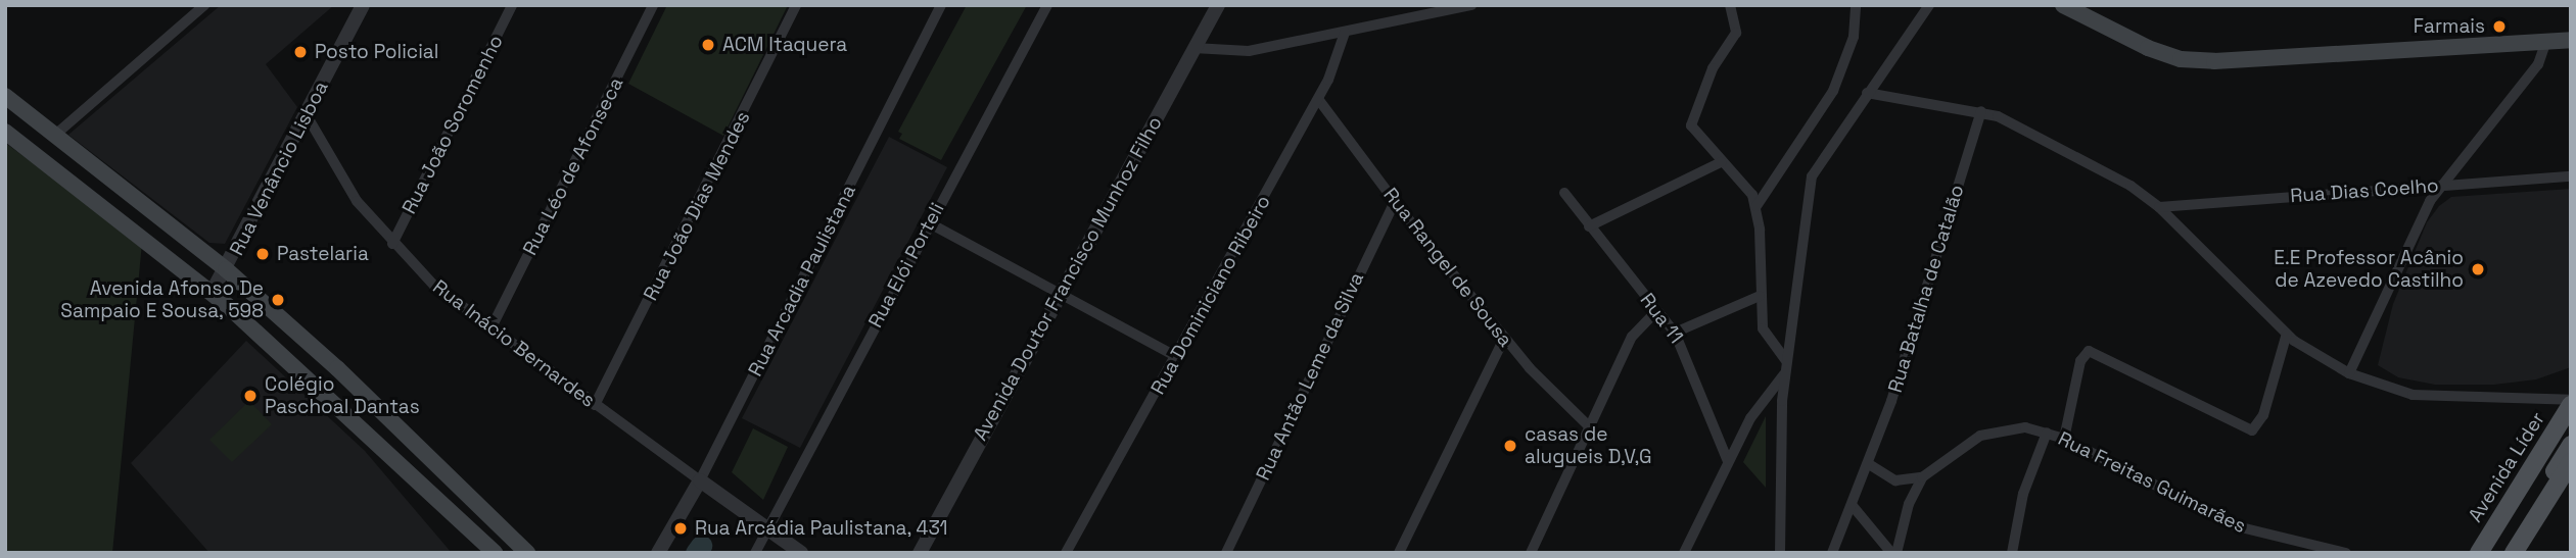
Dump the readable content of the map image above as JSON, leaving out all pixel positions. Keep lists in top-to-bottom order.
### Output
{
  "streets": {
    "main road": ["Avenida Líder"],
    "street": [
      "Rua João Soromenho",
      "Rua Léo de Afonseca",
      "Rua Venâncio Lisboa",
      "Rua Dias Coelho",
      "Rua João Dias Mendes",
      "Rua Elói Porteli",
      "Rua Rangel de Sousa",
      "Avenida Doutor Francisco Munhoz Filho",
      "Rua Arcadia Paulistana",
      "Rua Batalha de Catalão",
      "Rua Dominiciano Ribeiro",
      "Rua 11",
      "Rua Inácio Bernardes",
      "Rua Antão Leme da Silva",
      "Rua Freitas Guimarães"
    ]
  },
  "crossings": [
    ["Rua João Soromenho", "Rua Inácio Bernardes"],
    ["Rua Léo de Afonseca", "Rua Inácio Bernardes"],
    ["Rua Venâncio Lisboa", "Rua Inácio Bernardes"],
    ["Rua João Dias Mendes", "Rua Inácio Bernardes"],
    ["Rua Elói Porteli", "Rua Inácio Bernardes"],
    ["Rua Rangel de Sousa", "Rua Dominiciano Ribeiro"],
    ["Rua Rangel de Sousa", "Rua Antão Leme da Silva"],
    ["Rua Arcadia Paulistana", "Rua Inácio Bernardes"]
  ],
  "places": [
    "Farmais",
    "ACM Itaquera",
    "Posto Policial",
    "Pastelaria",
    "E.E Professor Acânio de Azevedo Castilho",
    "Avenida Afonso De Sampaio E Sousa, 598",
    "Colégio Paschoal Dantas",
    "casas de alugueis D,V,G",
    "Rua Arcádia Paulistana, 431"
  ]
}
